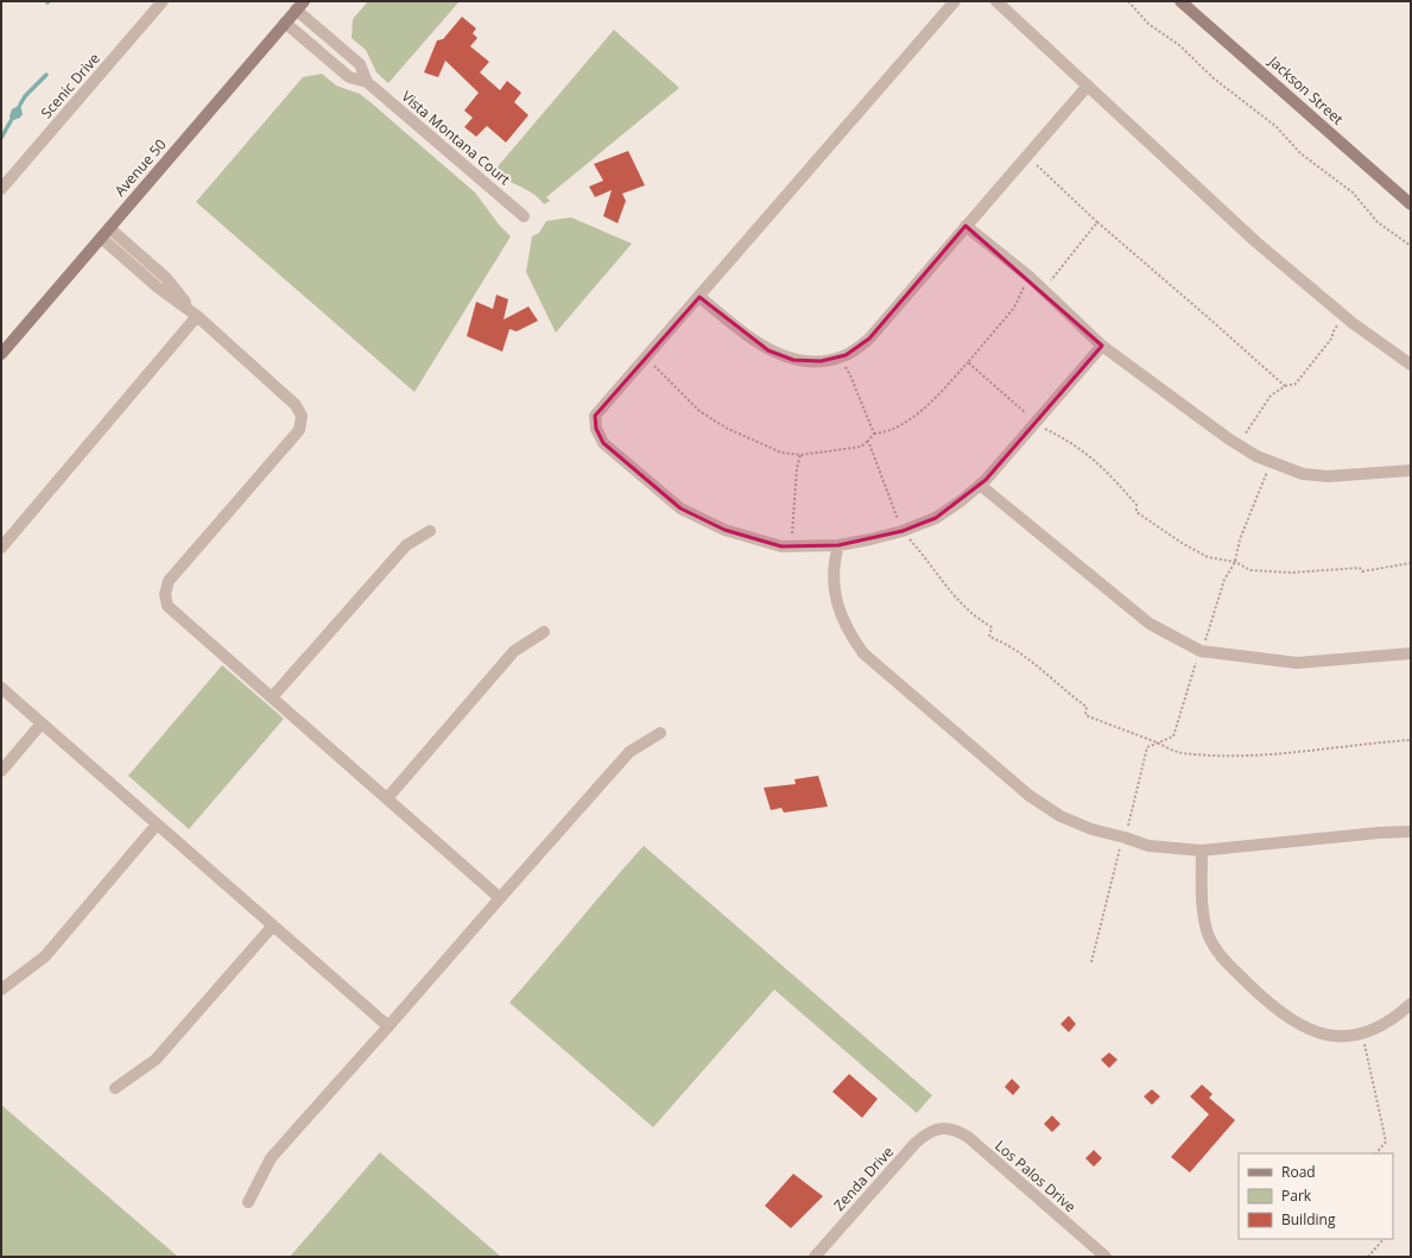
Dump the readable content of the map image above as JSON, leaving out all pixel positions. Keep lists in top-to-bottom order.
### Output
{
  "streets": {
    "main road": ["Jackson Street", "Avenue 50"],
    "street": [
      "Scenic Drive",
      "Vista Montana Court",
      "Los Palos Drive",
      "Zenda Drive"
    ]
  },
  "crossings": [
    ["Vista Montana Court", "Avenue 50"],
    ["Los Palos Drive", "Zenda Drive"]
  ],
  "legend": ["Road", "Park", "Building"]
}
